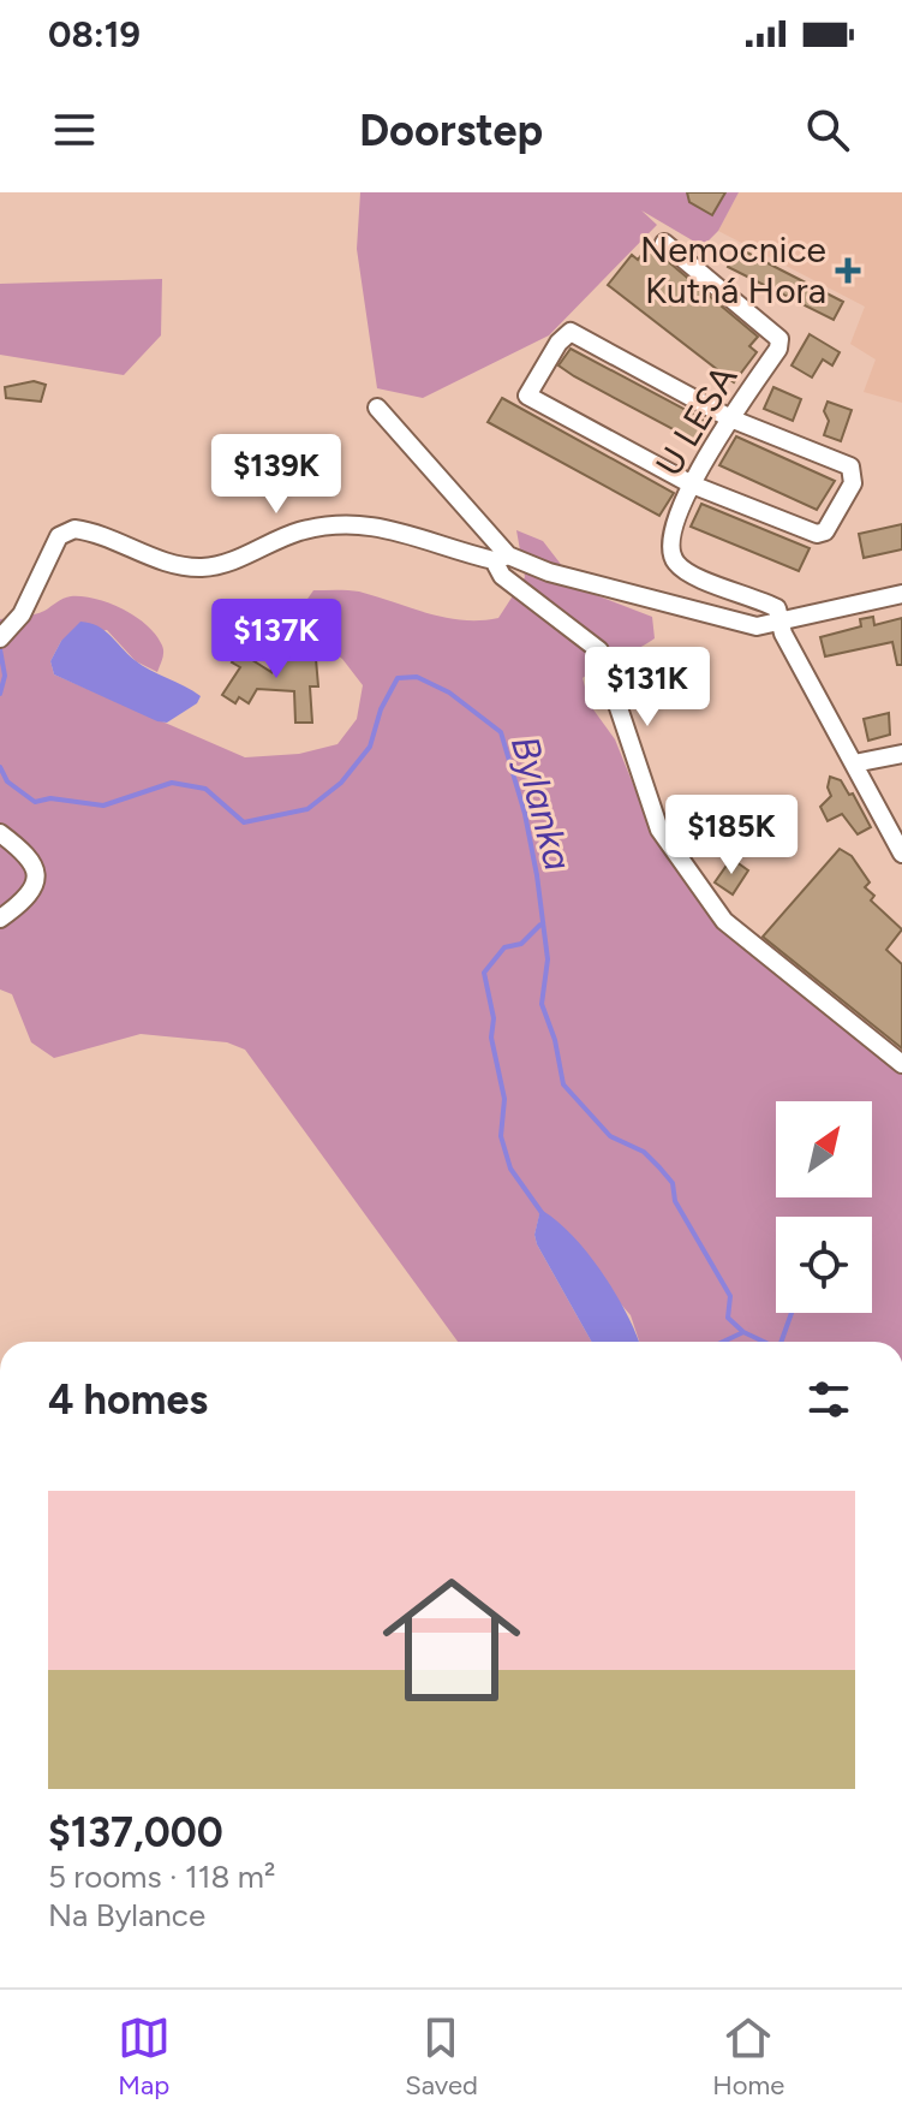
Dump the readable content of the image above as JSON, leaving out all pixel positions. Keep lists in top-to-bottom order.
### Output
{
  "streets": {
    "street": ["U LESA"]
  },
  "water": ["Bylanka"],
  "places": {
    "health": ["Nemocnice Kutná Hora"]
  },
  "north": "top right",
  "page": {
    "status": "08:19",
    "header": "Doorstep",
    "price": [
      "$139K",
      "$137K",
      "$131K",
      "$185K"
    ],
    "heading": "4 homes",
    "list": [
      {
        "name": "$137,000",
        "note": "5 rooms · 118 m² · Na Bylance"
      }
    ],
    "tabs": ["Map", "Saved", "Home"]
  }
}
